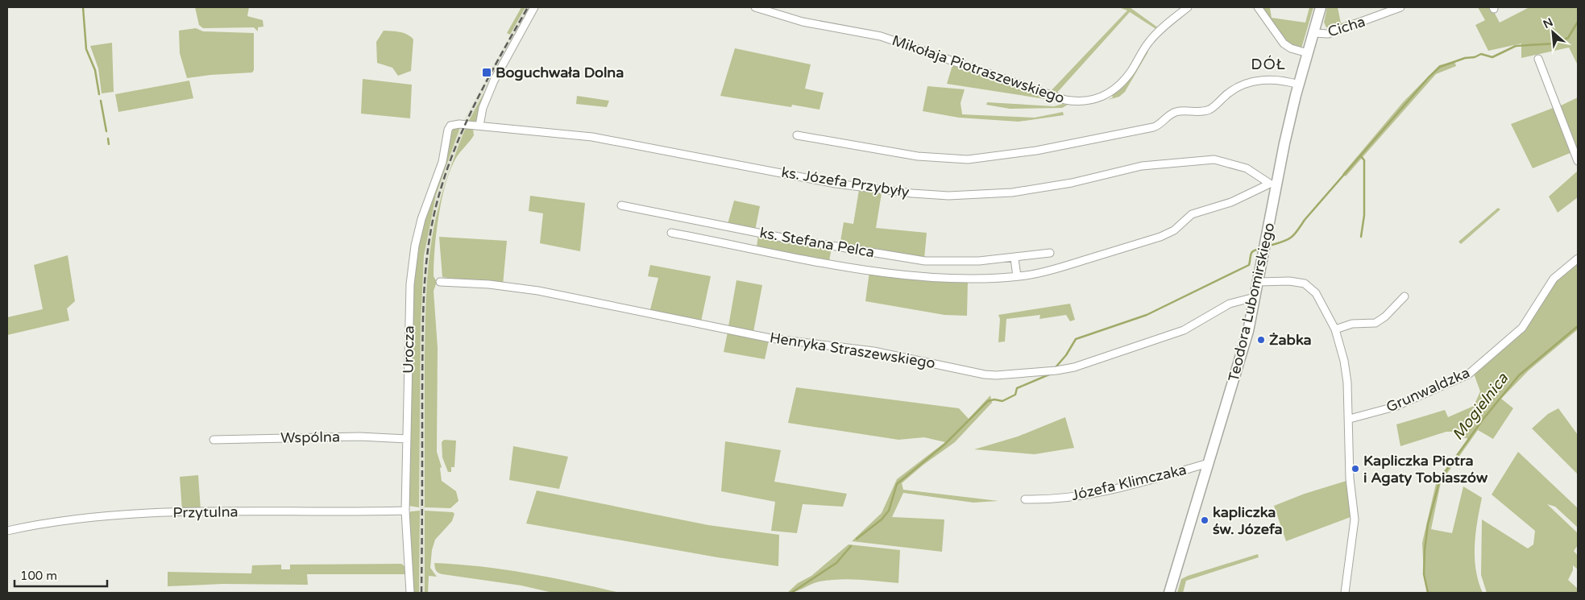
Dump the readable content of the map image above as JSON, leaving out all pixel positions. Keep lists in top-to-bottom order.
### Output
{
  "streets": {
    "highway": ["Teodora Lubomirskiego"],
    "street": [
      "Cicha",
      "Mikołaja Piotraszewskiego",
      "ks. Józefa Przybyły",
      "ks. Stefana Pelca",
      "Urocza",
      "Henryka Straszewskiego",
      "Grunwaldzka",
      "Wspólna",
      "Józefa Klimczaka",
      "Przytulna"
    ]
  },
  "crossings": [
    ["Cicha", "Teodora Lubomirskiego"],
    ["ks. Józefa Przybyły", "ks. Stefana Pelca"],
    ["ks. Józefa Przybyły", "Teodora Lubomirskiego"],
    ["ks. Józefa Przybyły", "Urocza"],
    ["ks. Stefana Pelca", "Teodora Lubomirskiego"],
    ["Teodora Lubomirskiego", "Henryka Straszewskiego"],
    ["Teodora Lubomirskiego", "Józefa Klimczaka"],
    ["Urocza", "Wspólna"],
    ["Urocza", "Przytulna"]
  ],
  "districts": ["DÓŁ"],
  "water": ["Mogielnica"],
  "places": {
    "transit": ["Boguchwała Dolna"],
    "other": ["Żabka", "Kapliczka Piotra i Agaty Tobiaszów", "kapliczka św. Józefa"]
  },
  "scale_bar": "100 m",
  "north": "top left"
}
